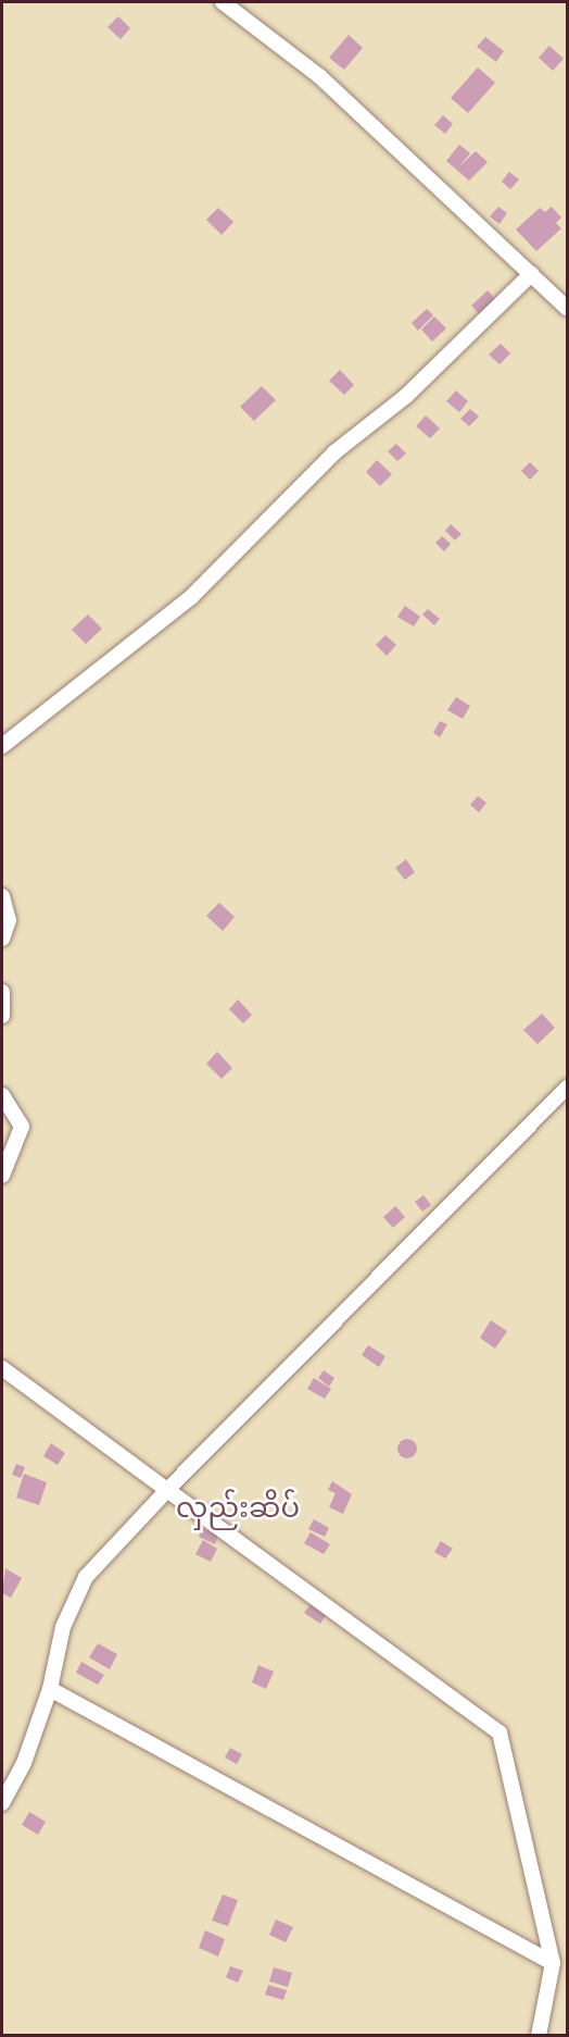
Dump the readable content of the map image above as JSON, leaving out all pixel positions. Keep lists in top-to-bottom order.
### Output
{
  "districts": ["လှည်းဆိပ်"]
}
